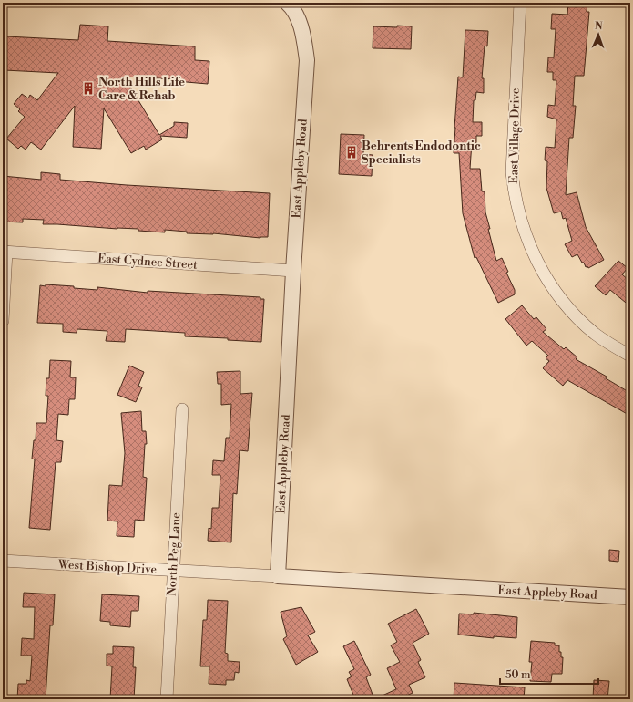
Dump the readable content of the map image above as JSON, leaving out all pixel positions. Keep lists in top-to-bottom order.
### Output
{
  "streets": {
    "street": [
      "East Village Drive",
      "East Appleby Road",
      "East Cydnee Street",
      "North Peg Lane",
      "West Bishop Drive"
    ]
  },
  "crossings": [
    ["East Appleby Road", "East Cydnee Street"],
    ["East Appleby Road", "West Bishop Drive"],
    ["North Peg Lane", "West Bishop Drive"]
  ],
  "places": {
    "building": ["North Hills Life Care & Rehab", "Behrents Endodontic Specialists"]
  },
  "scale_bar": "50 m",
  "north": "top"
}
